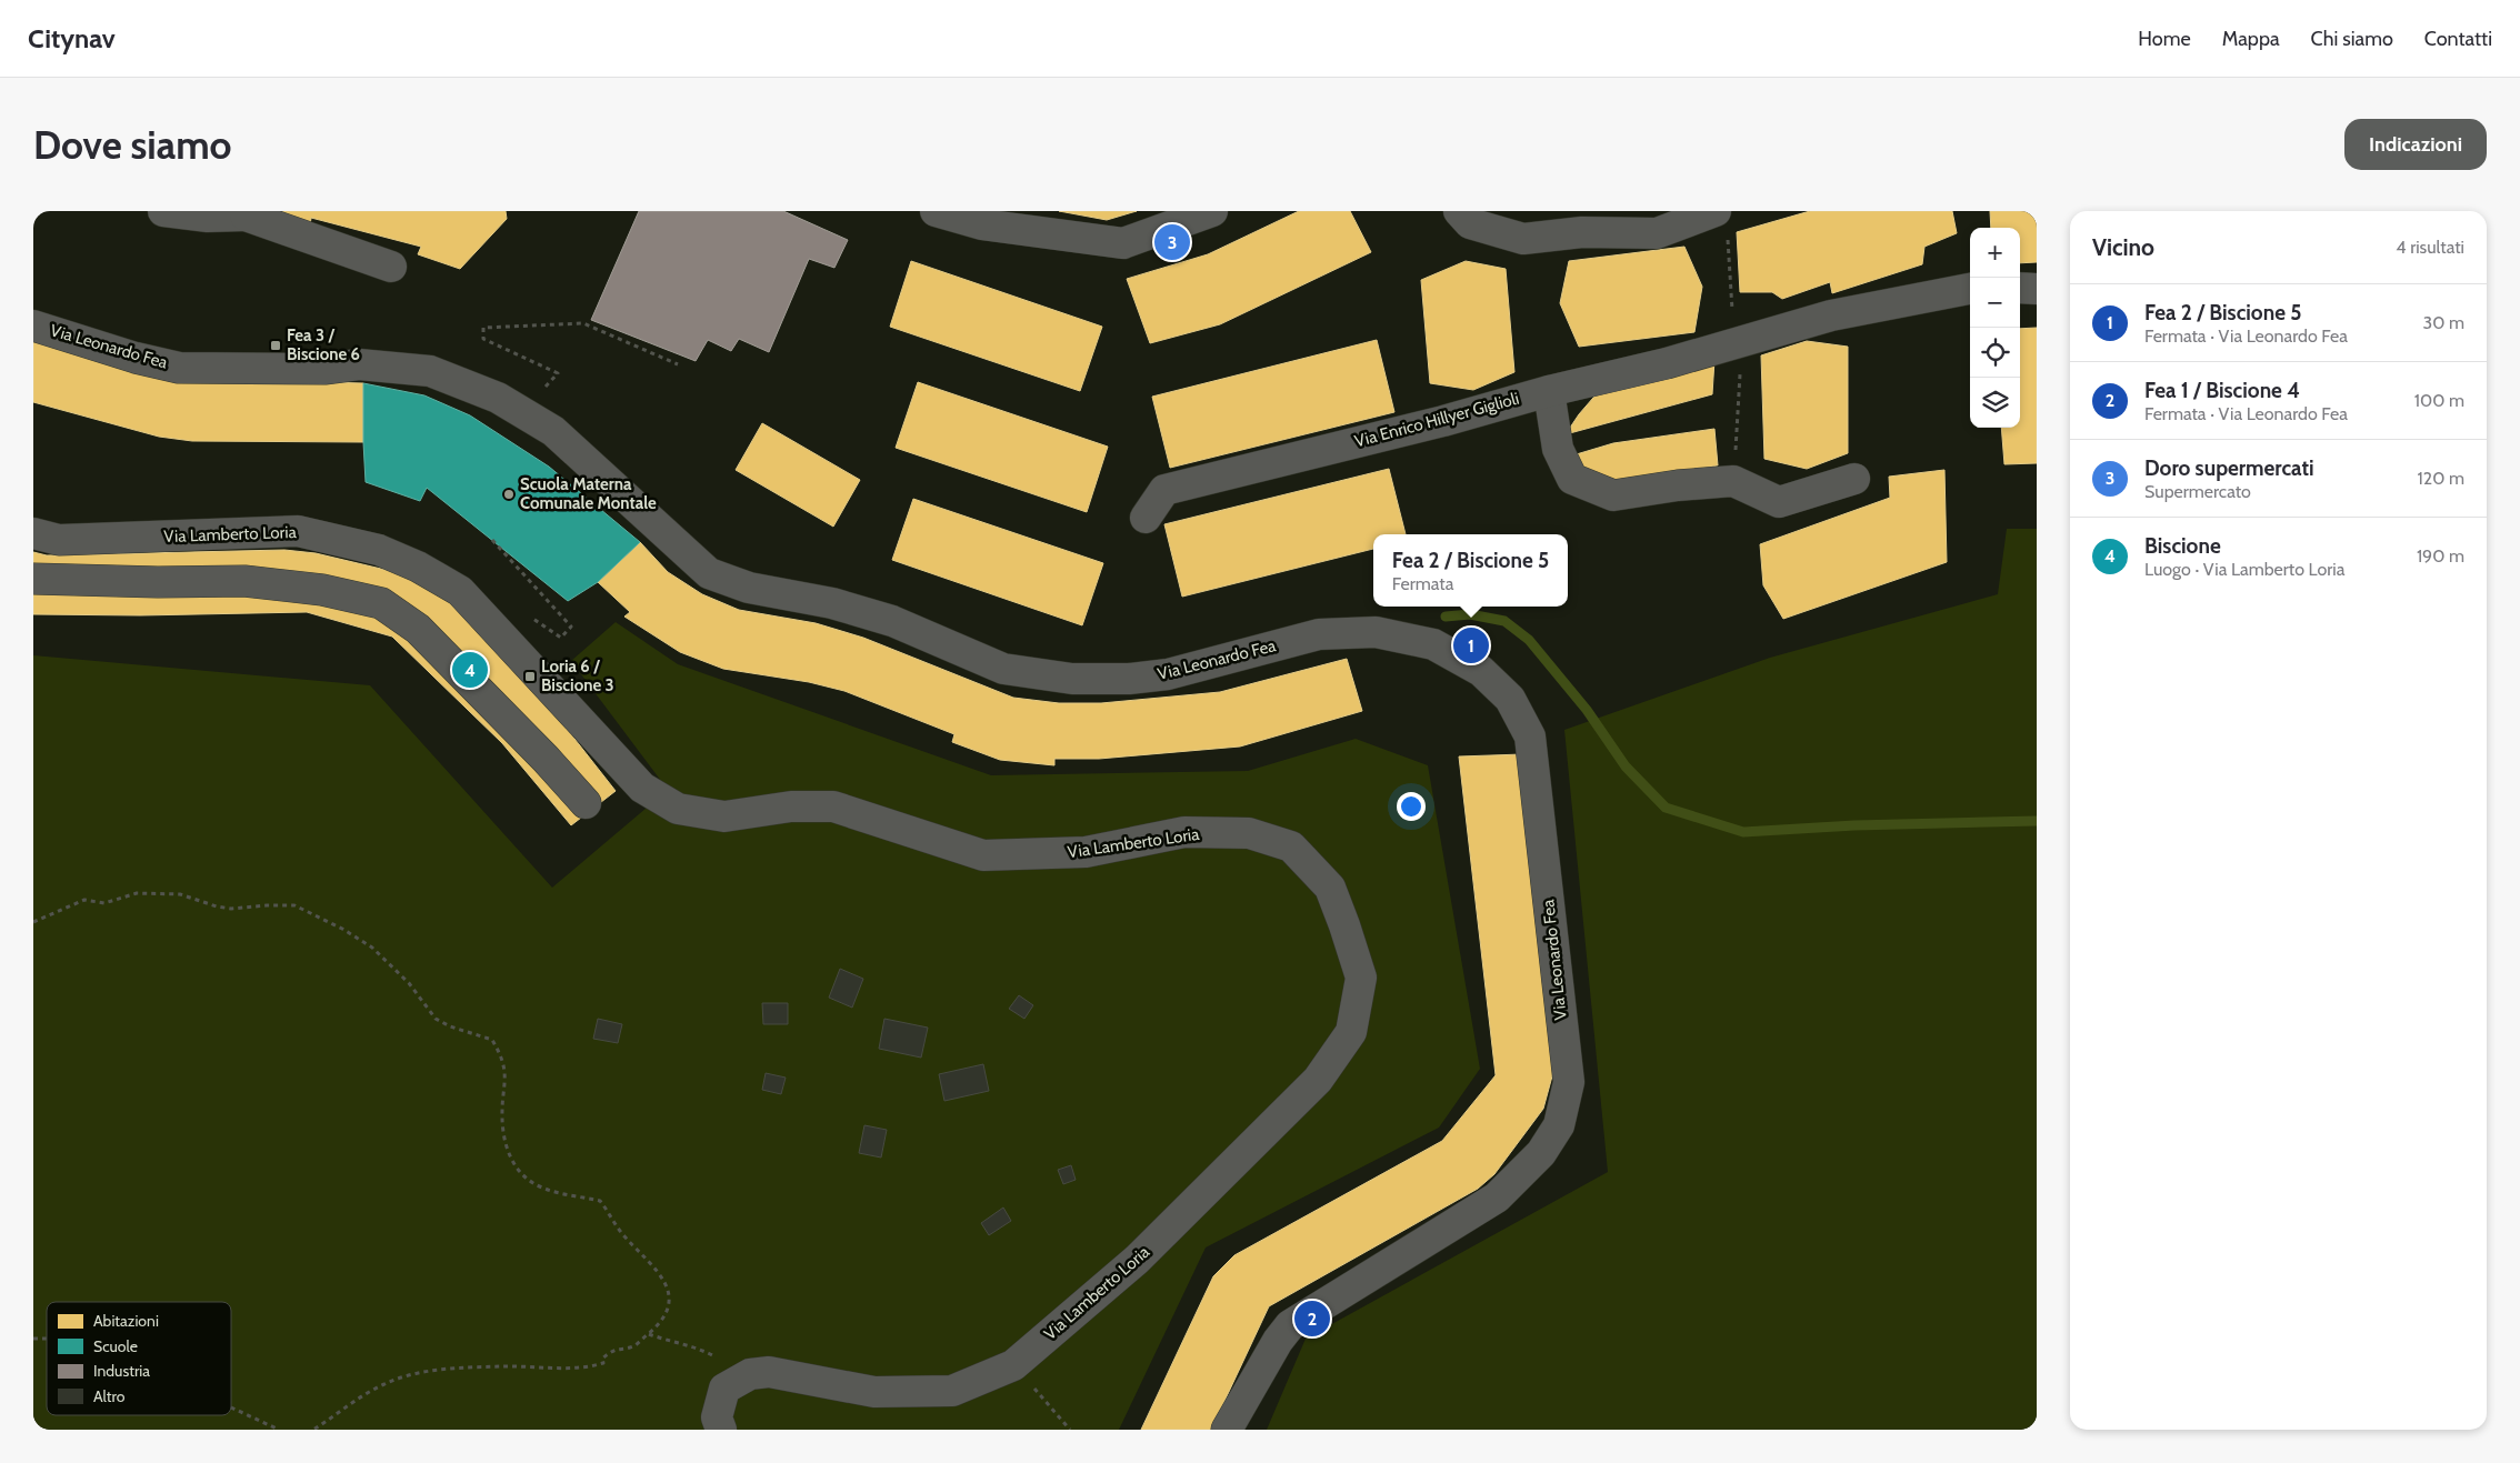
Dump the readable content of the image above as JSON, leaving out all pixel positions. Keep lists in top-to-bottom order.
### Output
{
  "streets": {
    "street": ["Via Leonardo Fea", "Via Enrico Hillyer Giglioli", "Via Lamberto Loria"]
  },
  "places": {
    "transit": ["Fea 3 / Biscione 6", "Loria 6 / Biscione 3"],
    "other": ["Scuola Materna Comunale Montale"]
  },
  "legend": [
    "Abitazioni",
    "Scuole",
    "Industria",
    "Altro"
  ],
  "page": {
    "header": "Citynav",
    "nav": [
      "Home",
      "Mappa",
      "Chi siamo",
      "Contatti"
    ],
    "buttons": "Indicazioni",
    "title": "Dove siamo",
    "heading": ["Vicino", "4 risultati"],
    "pins": [
      "3",
      "1",
      "4",
      "2"
    ],
    "map_buttons": ["+", "−"],
    "list": [
      {
        "mark": "1",
        "name": "Fea 2 / Biscione 5",
        "note": "Fermata · Via Leonardo Fea",
        "value": "30 m"
      },
      {
        "mark": "2",
        "name": "Fea 1 / Biscione 4",
        "note": "Fermata · Via Leonardo Fea",
        "value": "100 m"
      },
      {
        "mark": "3",
        "name": "Doro supermercati",
        "note": "Supermercato",
        "value": "120 m"
      },
      {
        "mark": "4",
        "name": "Biscione",
        "note": "Luogo · Via Lamberto Loria",
        "value": "190 m"
      }
    ],
    "popup": ["Fea 2 / Biscione 5", "Fermata"]
  }
}
